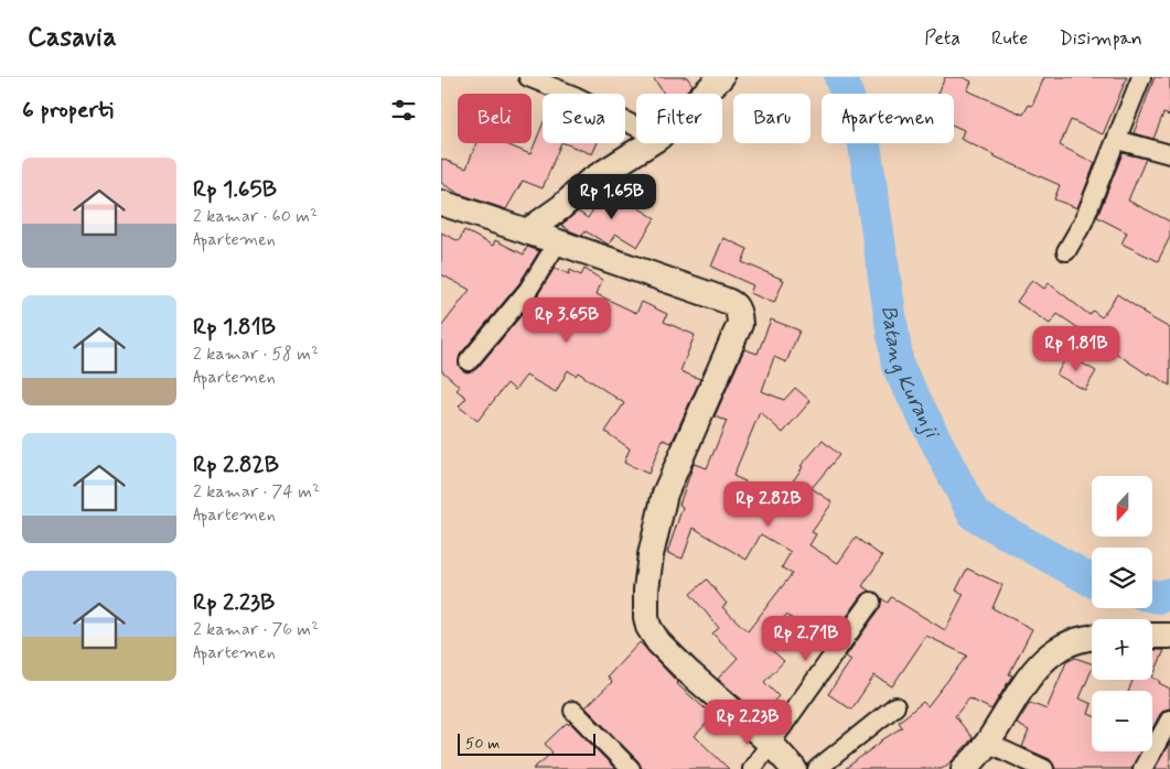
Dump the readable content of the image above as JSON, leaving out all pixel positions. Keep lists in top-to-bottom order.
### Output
{
  "water": ["Batang Kuranji"],
  "scale_bar": "50 m",
  "north": "bottom",
  "page": {
    "header": "Casavia",
    "nav": ["Peta", "Rute", "Disimpan"],
    "heading": "6 properti",
    "chip": [
      "Beli",
      "Sewa",
      "Filter",
      "Baru",
      "Apartemen"
    ],
    "list": [
      {
        "name": "Rp 1.65B",
        "note": "2 kamar · 60 m² · Apartemen"
      },
      {
        "name": "Rp 1.81B",
        "note": "2 kamar · 58 m² · Apartemen"
      },
      {
        "name": "Rp 2.82B",
        "note": "2 kamar · 74 m² · Apartemen"
      },
      {
        "name": "Rp 2.23B",
        "note": "2 kamar · 76 m² · Apartemen"
      }
    ],
    "price": [
      "Rp 1.65B",
      "Rp 3.65B",
      "Rp 1.81B",
      "Rp 2.82B",
      "Rp 2.71B",
      "Rp 2.23B"
    ],
    "map_buttons": ["+", "−"],
    "scale": "50 m"
  }
}
